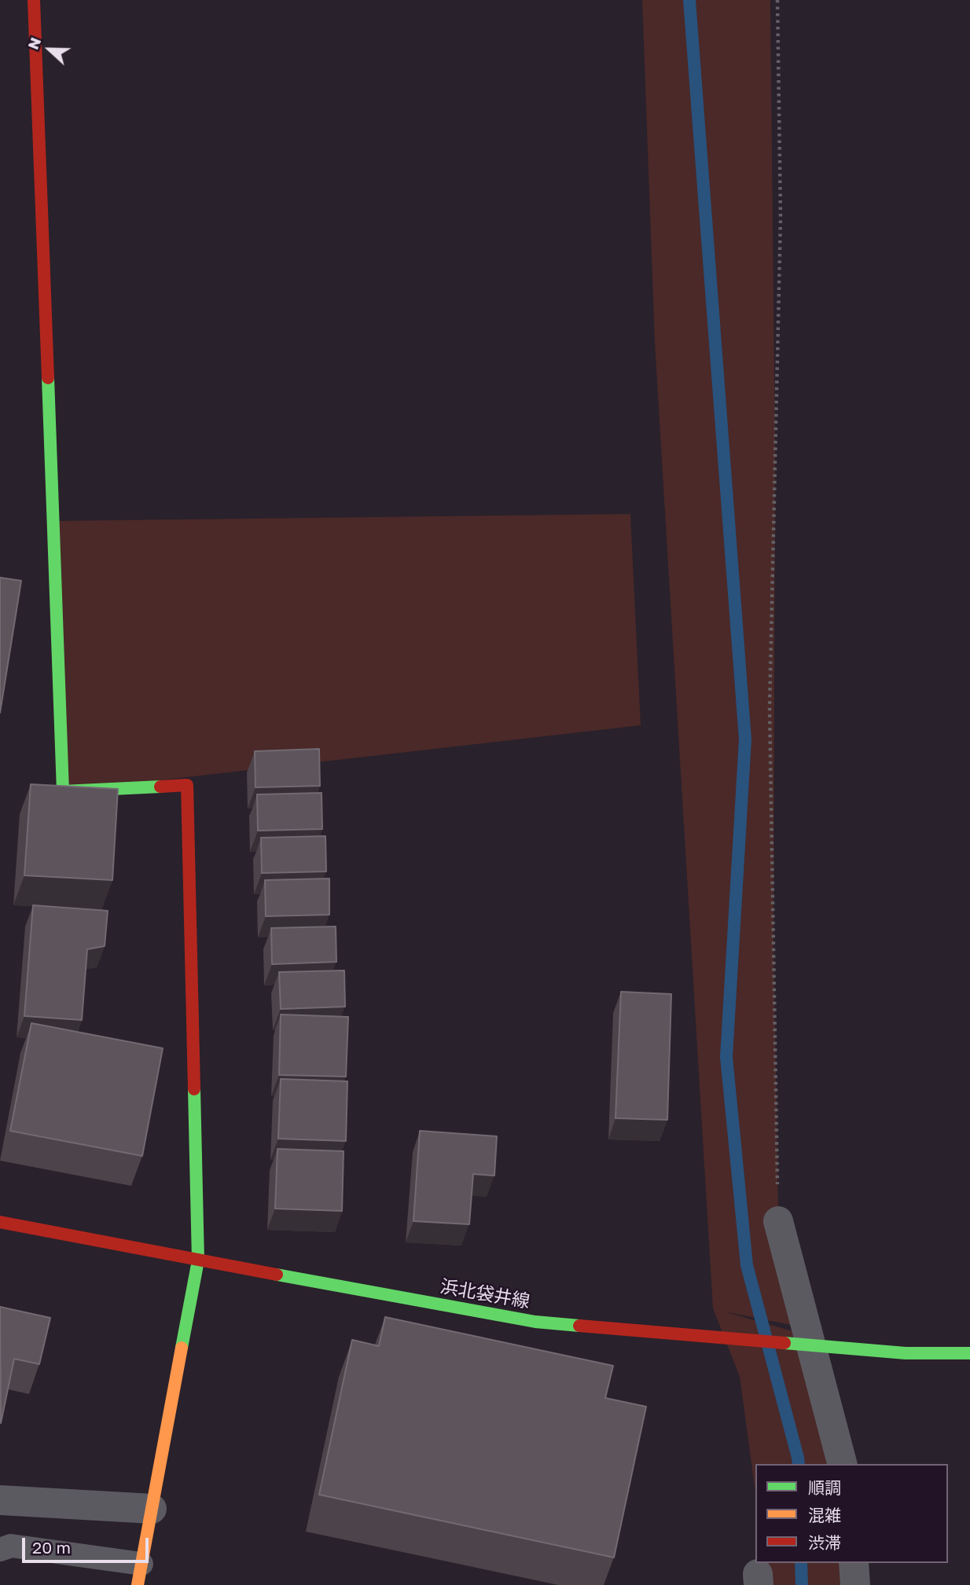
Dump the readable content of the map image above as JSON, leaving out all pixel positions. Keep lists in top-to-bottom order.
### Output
{
  "streets": {
    "street": ["浜北袋井線"]
  },
  "legend": ["順調", "混雑", "渋滞"],
  "scale_bar": "20 m",
  "north": "left"
}
